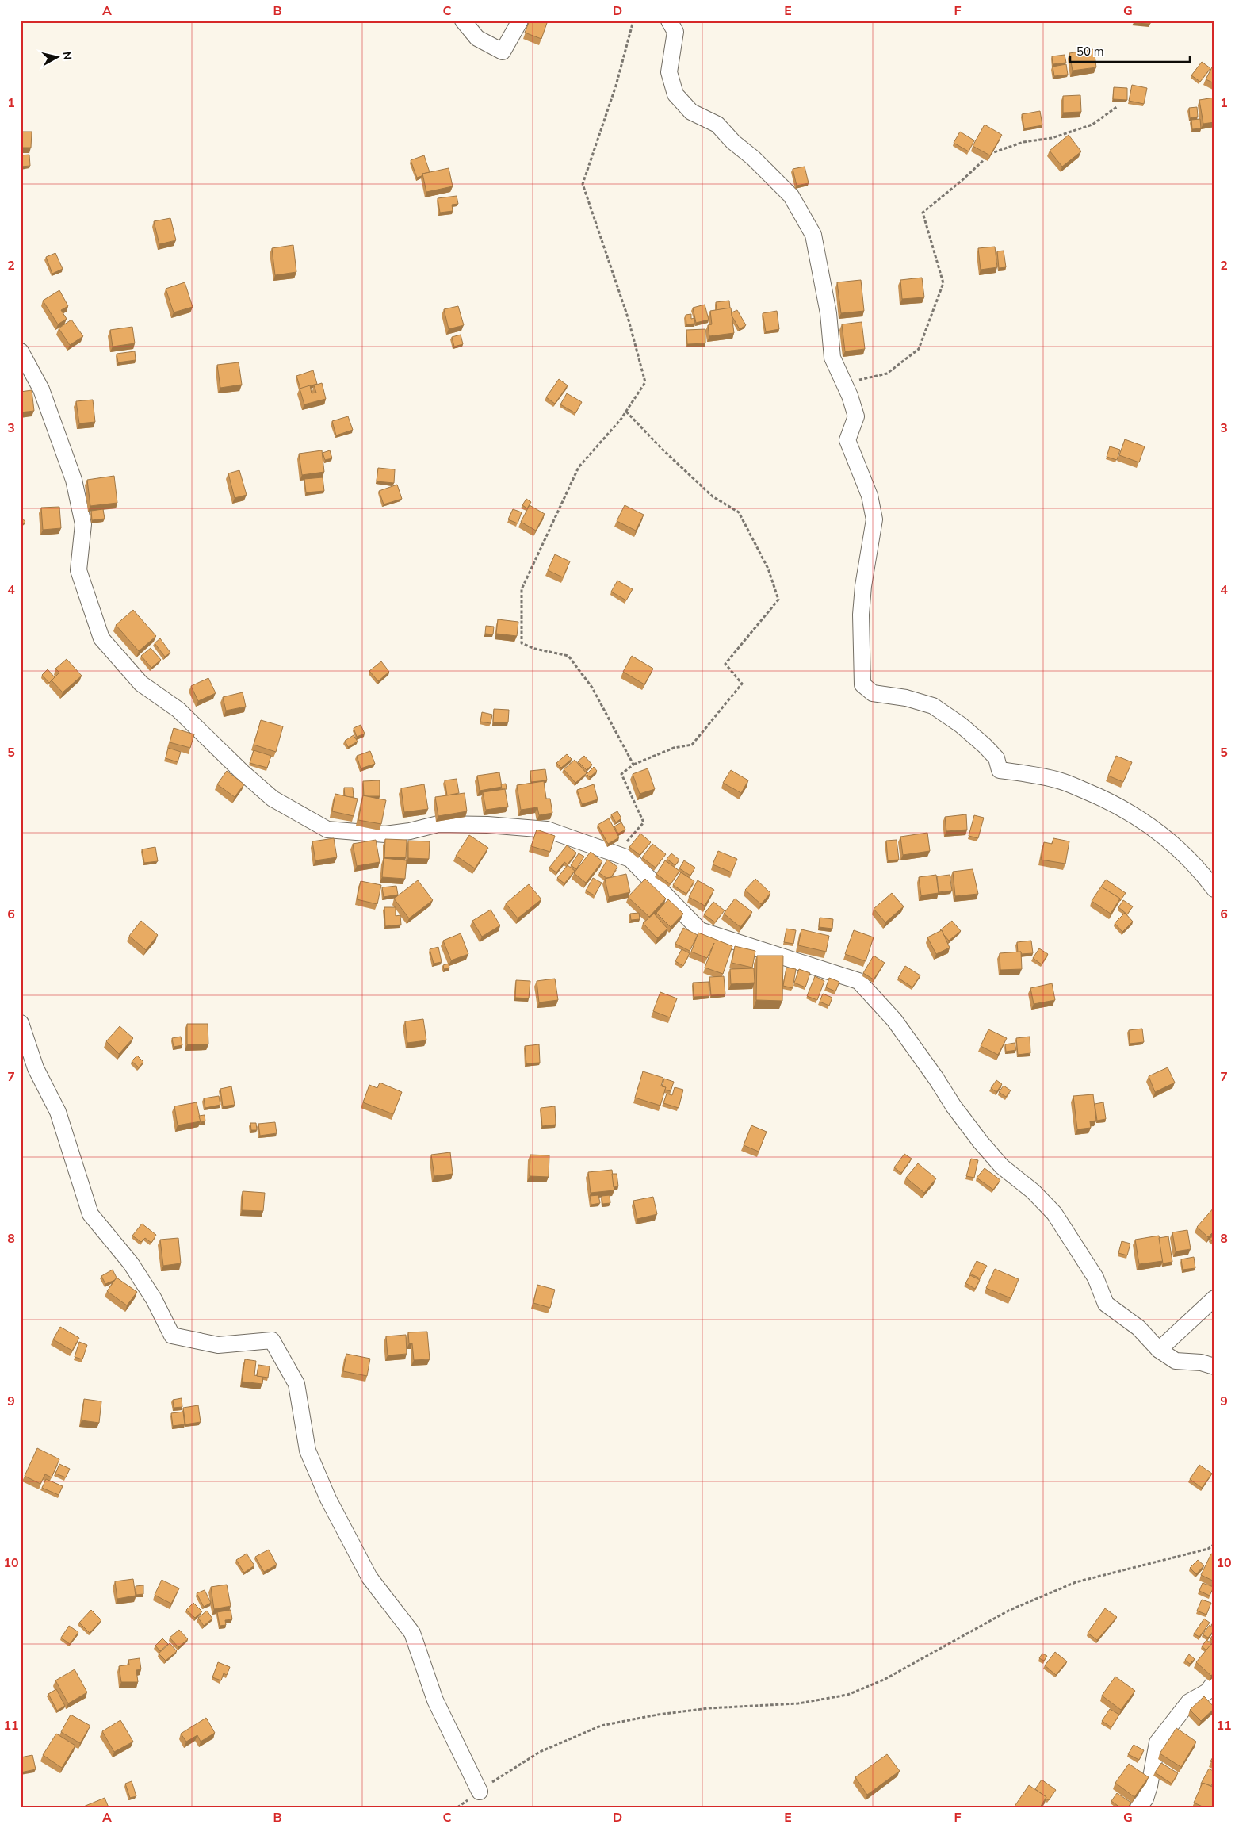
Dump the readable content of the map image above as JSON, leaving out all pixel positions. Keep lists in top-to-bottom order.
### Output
{
  "scale_bar": "50 m",
  "north": "right",
  "grid": {
    "columns": [
      "A",
      "B",
      "C",
      "D",
      "E",
      "F",
      "G"
    ],
    "rows": [
      "1",
      "2",
      "3",
      "4",
      "5",
      "6",
      "7",
      "8",
      "9",
      "10",
      "11"
    ]
  }
}
